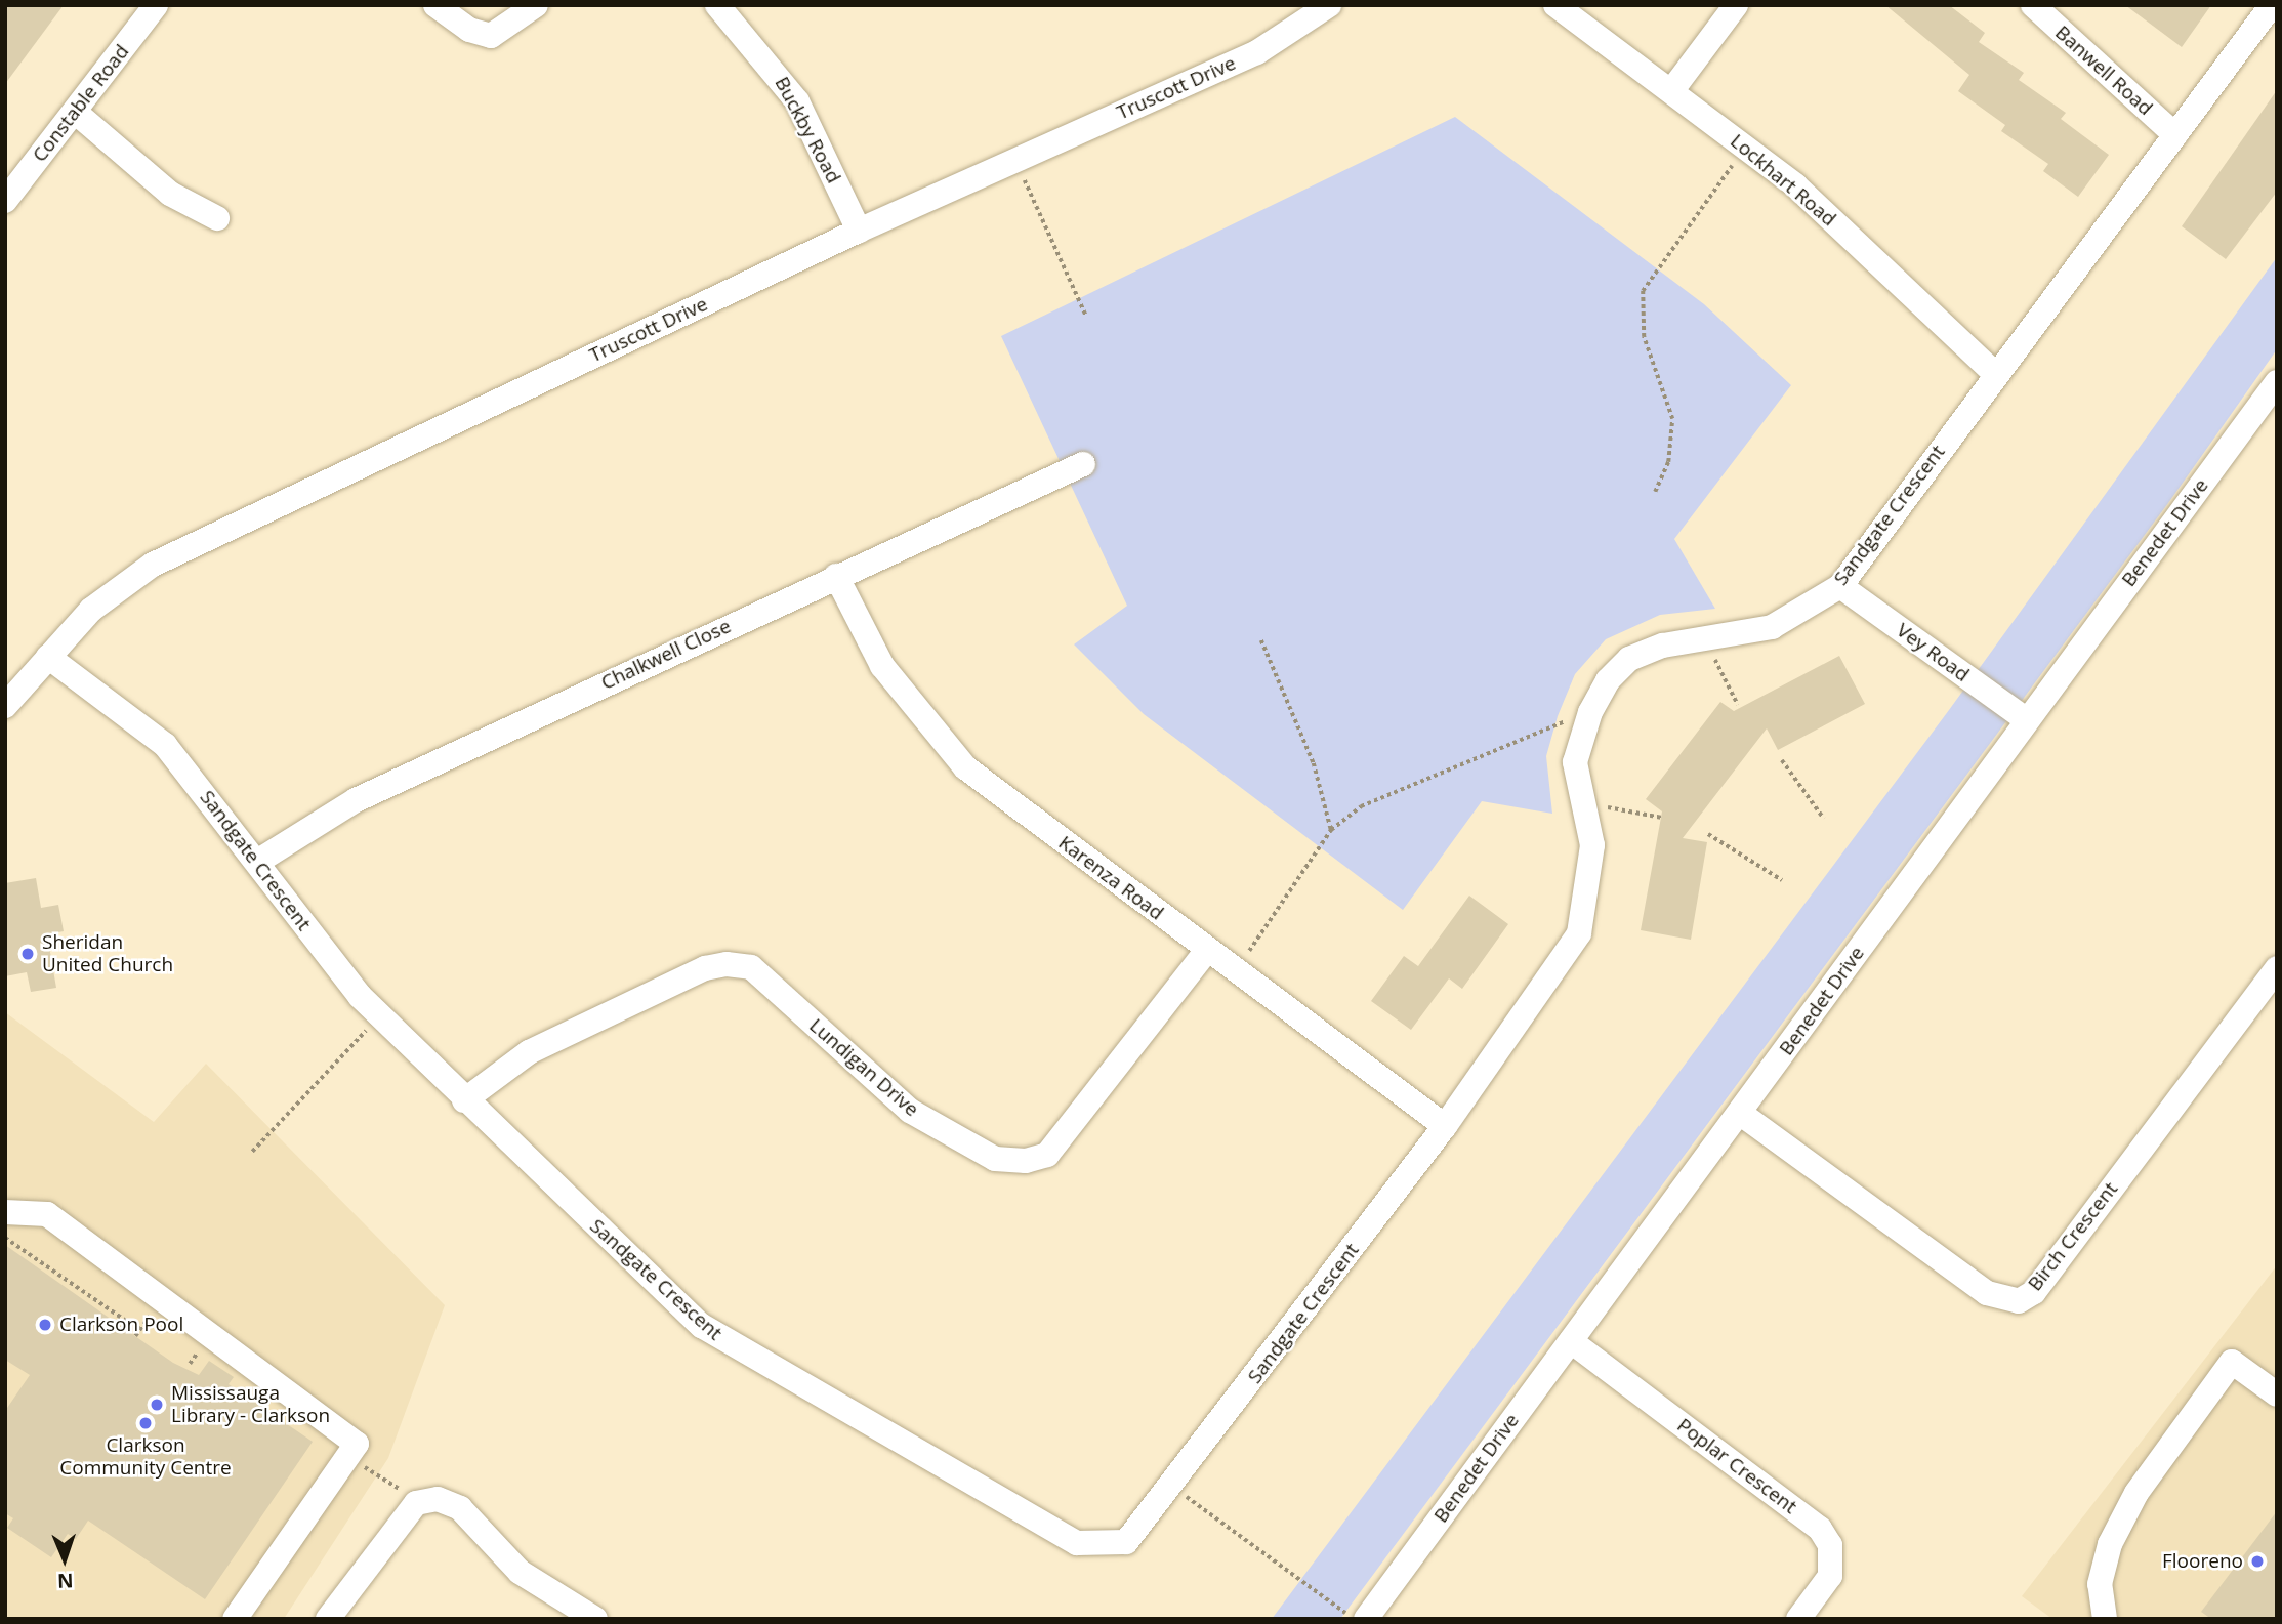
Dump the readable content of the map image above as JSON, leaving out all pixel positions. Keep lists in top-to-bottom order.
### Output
{
  "streets": {
    "street": [
      "Banwell Road",
      "Truscott Drive",
      "Constable Road",
      "Buckby Road",
      "Lockhart Road",
      "Sandgate Crescent",
      "Benedet Drive",
      "Vey Road",
      "Chalkwell Close",
      "Karenza Road",
      "Lundigan Drive",
      "Birch Crescent",
      "Poplar Crescent"
    ]
  },
  "crossings": [
    ["Banwell Road", "Sandgate Crescent"],
    ["Truscott Drive", "Buckby Road"],
    ["Truscott Drive", "Sandgate Crescent"],
    ["Lockhart Road", "Sandgate Crescent"],
    ["Sandgate Crescent", "Vey Road"],
    ["Sandgate Crescent", "Chalkwell Close"],
    ["Sandgate Crescent", "Karenza Road"],
    ["Sandgate Crescent", "Lundigan Drive"],
    ["Benedet Drive", "Vey Road"],
    ["Benedet Drive", "Birch Crescent"],
    ["Benedet Drive", "Poplar Crescent"],
    ["Chalkwell Close", "Karenza Road"],
    ["Karenza Road", "Lundigan Drive"]
  ],
  "places": [
    "Sheridan United Church",
    "Clarkson Pool",
    "Mississauga Library - Clarkson",
    "Clarkson Community Centre",
    "Flooreno"
  ],
  "north": "bottom"
}
